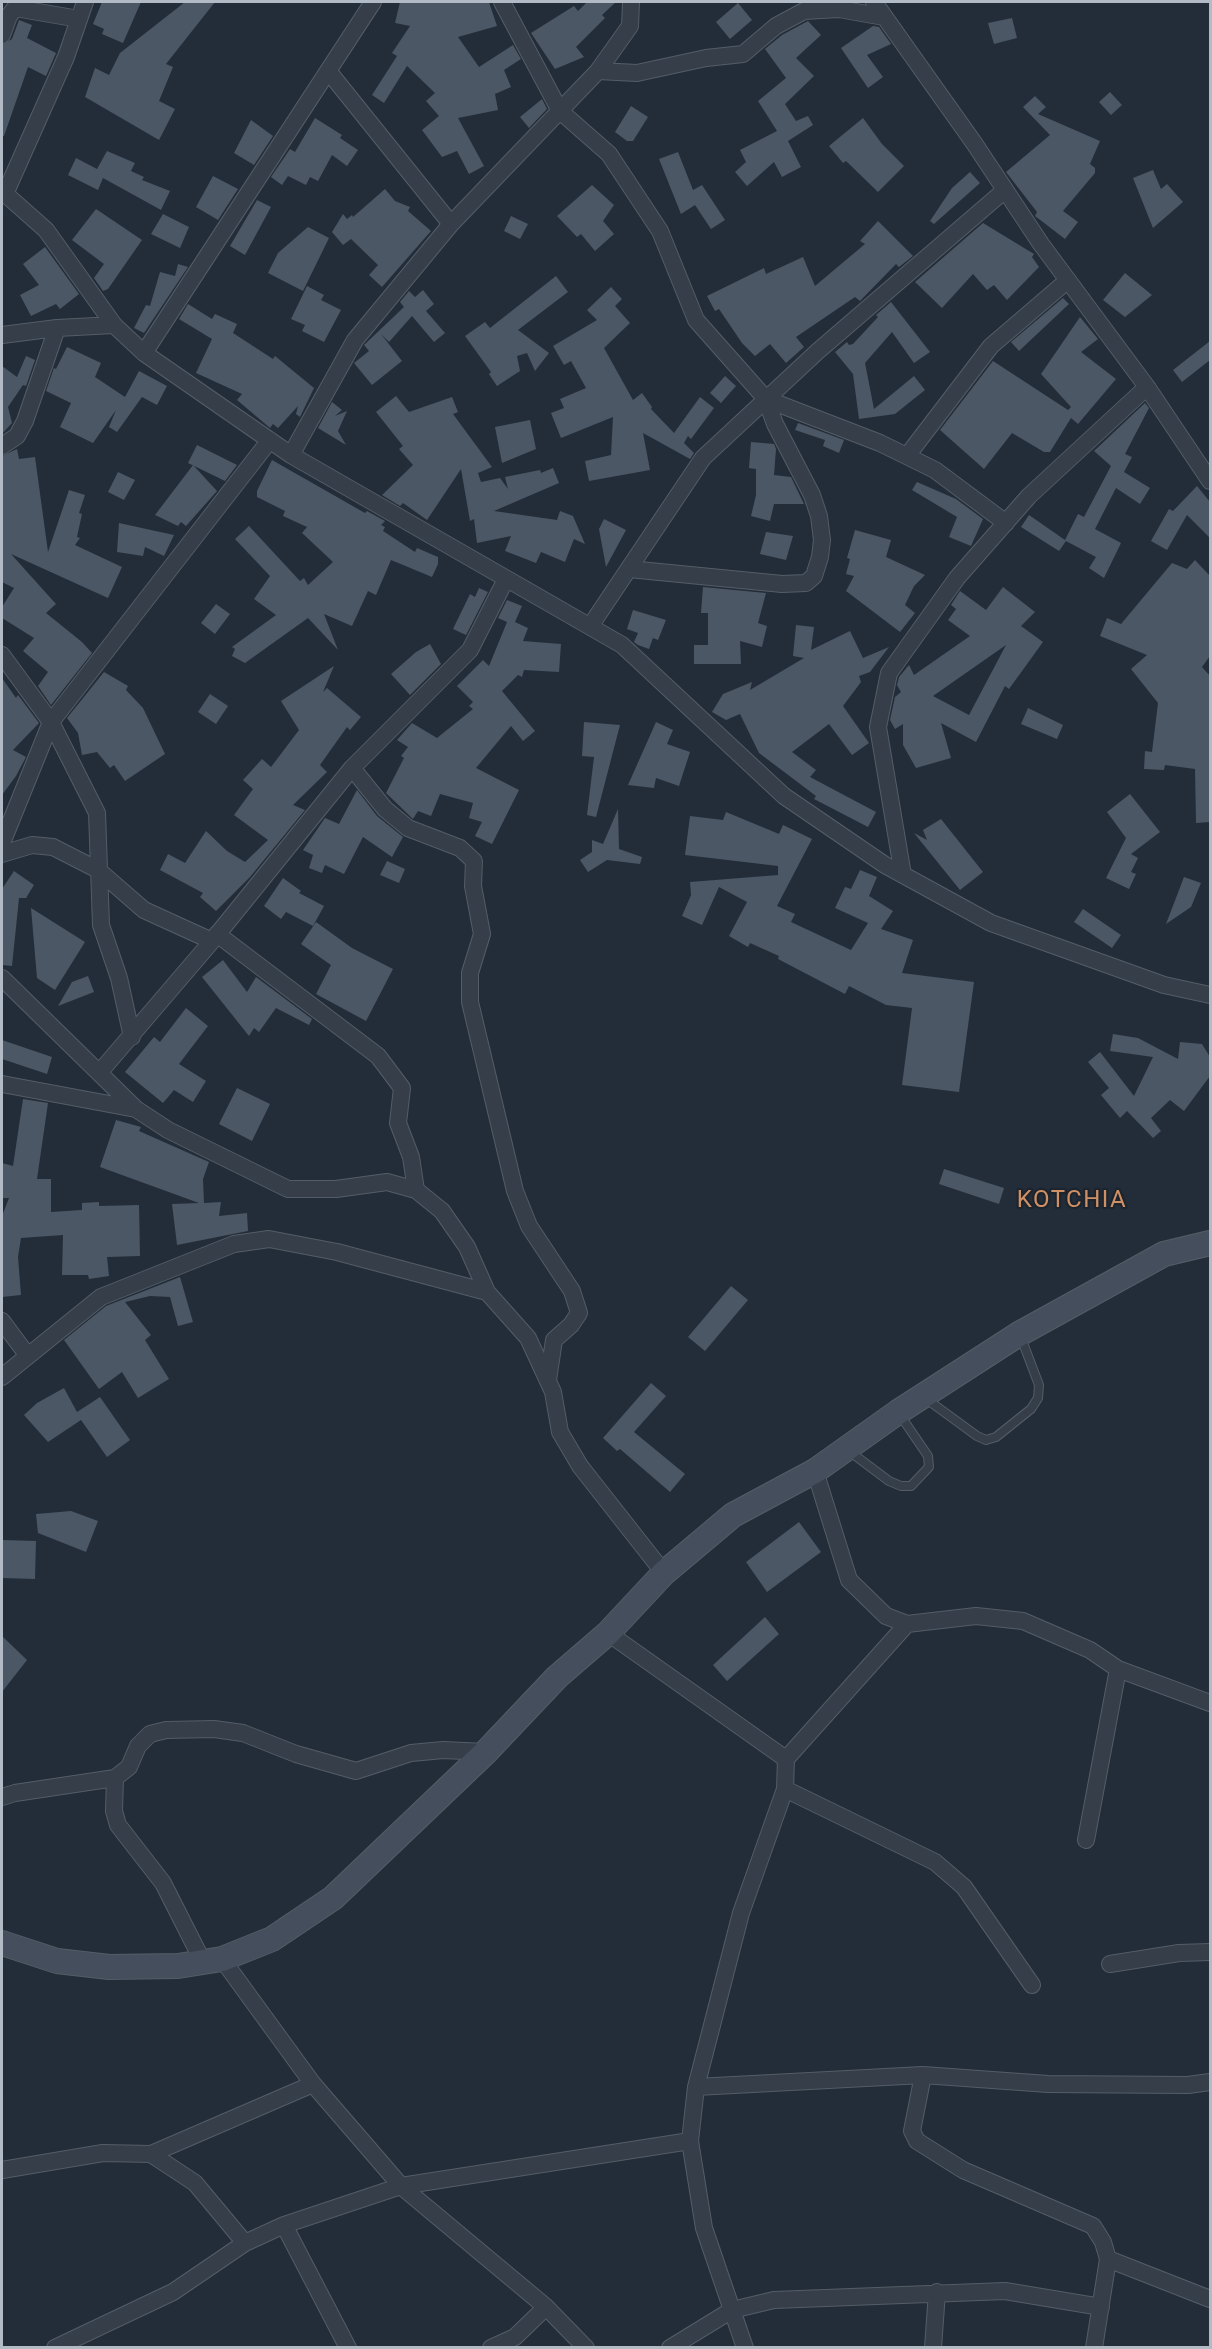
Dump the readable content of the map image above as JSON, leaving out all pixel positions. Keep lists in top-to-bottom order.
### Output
{
  "districts": ["KOTCHIA"]
}
